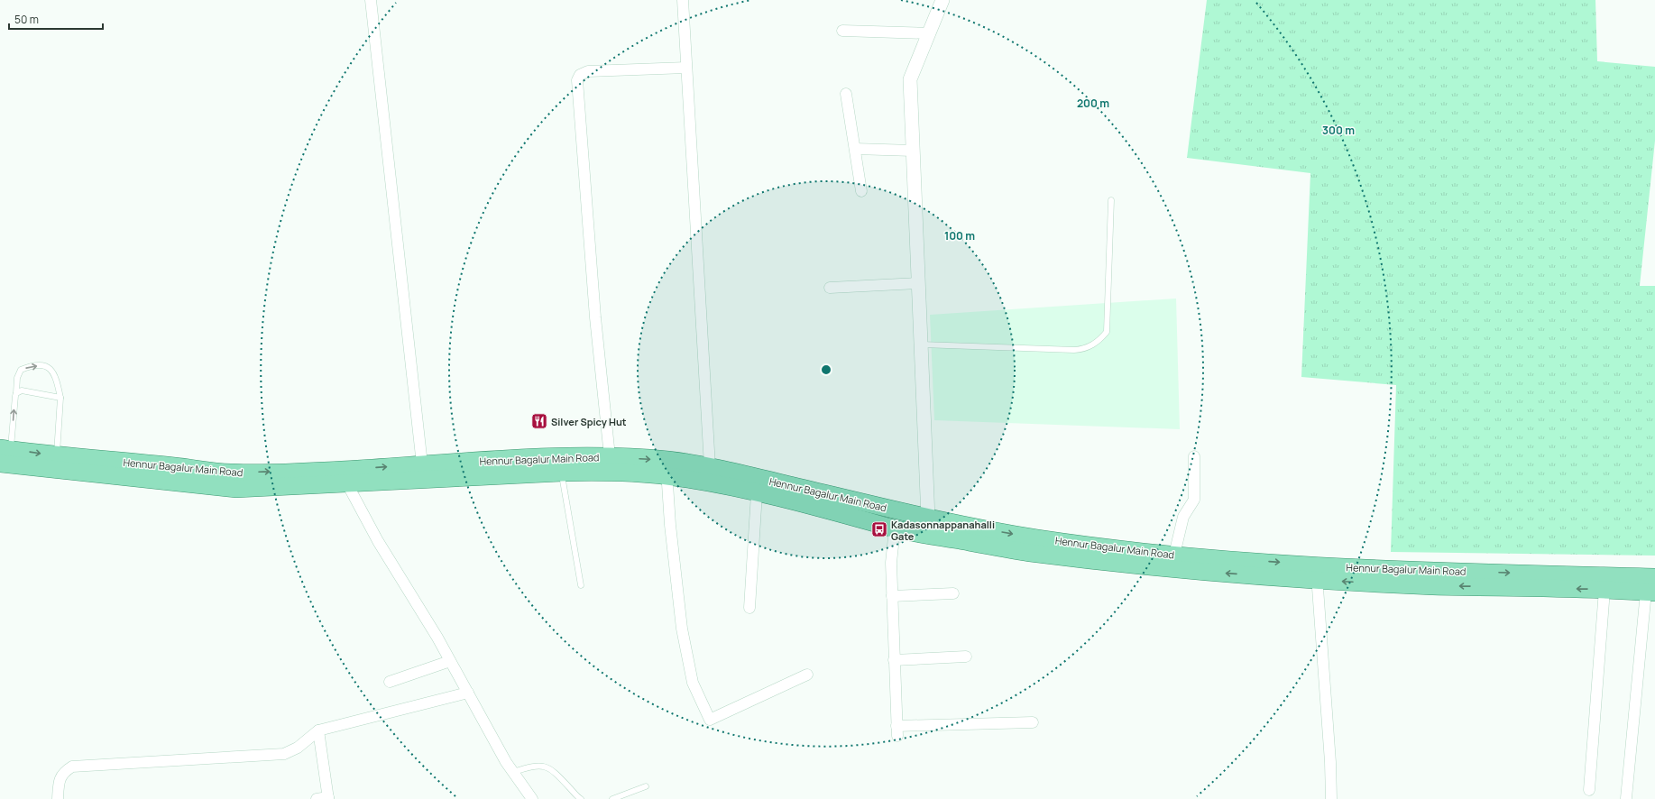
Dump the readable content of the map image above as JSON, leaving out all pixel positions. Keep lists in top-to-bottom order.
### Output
{
  "streets": {
    "main road": ["Hennur Bagalur Main Road"]
  },
  "places": {
    "restaurant": ["Silver Spicy Hut"],
    "bus stop": ["Kadasonnappanahalli Gate"]
  },
  "scale_bar": "50 m",
  "rings": ["200 m", "300 m", "100 m"]
}
